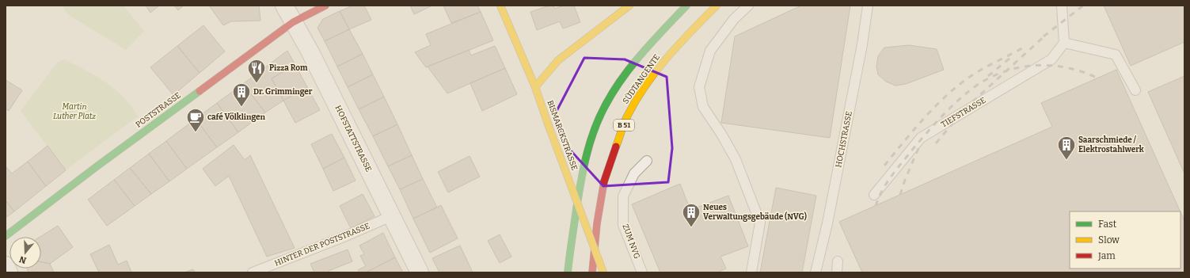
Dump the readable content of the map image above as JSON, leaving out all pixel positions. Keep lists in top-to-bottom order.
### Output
{
  "streets": {
    "main road": [
      "SÜDTANGENTE",
      "POSTSTRASSE",
      "B 51",
      "BISMARCKSTRASSE"
    ],
    "street": ["HOFSTATTSTRASSE"],
    "lane": [
      "TIEFSTRASSE",
      "HOCHSTRASSE",
      "ZUM NVG",
      "HINTER DER POSTSTRASSE"
    ]
  },
  "crossings": [
    ["POSTSTRASSE", "HOFSTATTSTRASSE"],
    ["HOFSTATTSTRASSE", "HINTER DER POSTSTRASSE"]
  ],
  "parks": ["Martin Luther Platz"],
  "places": {
    "restaurant": ["Pizza Rom"],
    "building": ["Dr. Grimminger", "Saarschmiede / Elektrostahlwerk", "Neues Verwaltungsgebäude (NVG)"],
    "cafe": ["café Völklingen"]
  },
  "legend": ["Fast", "Slow", "Jam"],
  "north": "bottom"
}
